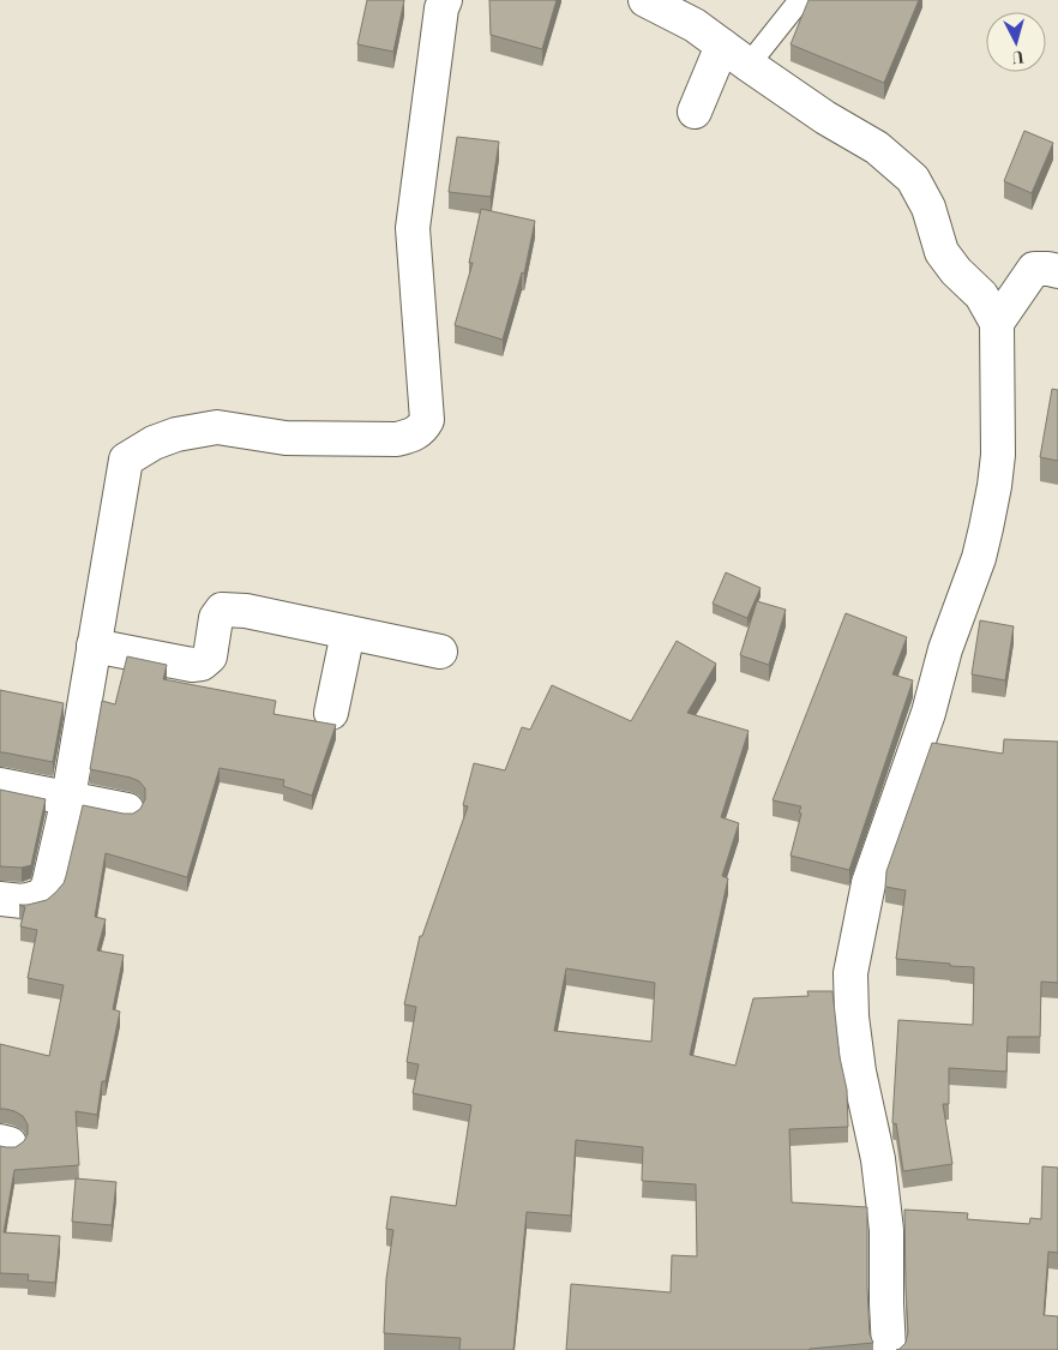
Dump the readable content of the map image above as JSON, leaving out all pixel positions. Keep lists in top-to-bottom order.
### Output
{
  "north": "bottom"
}
